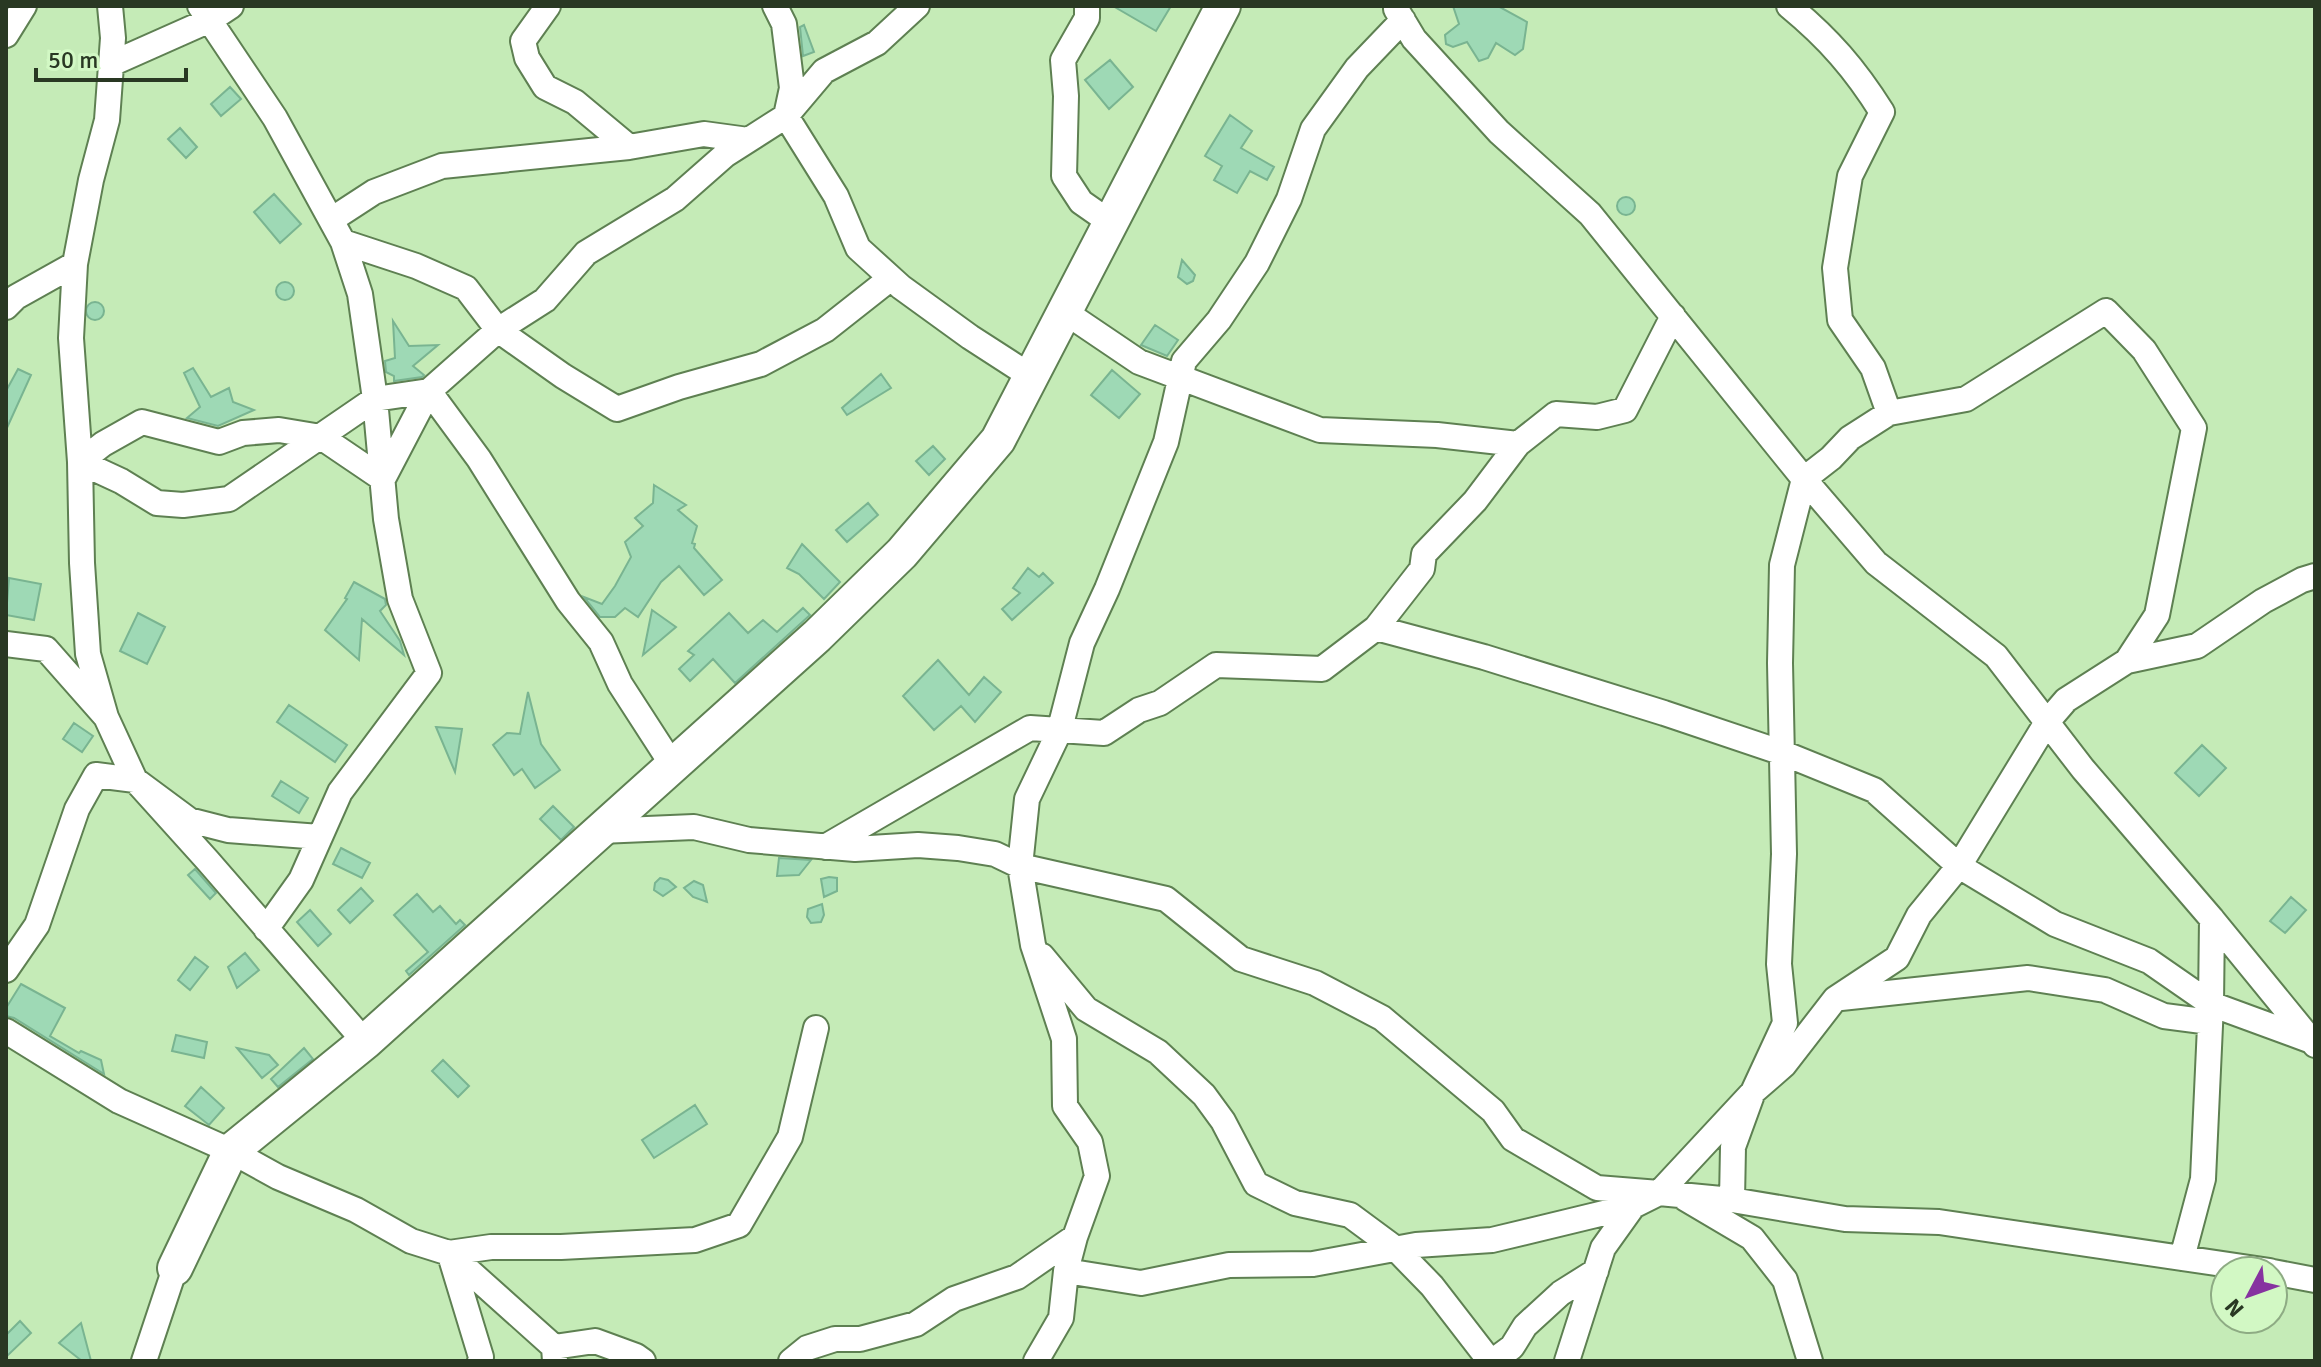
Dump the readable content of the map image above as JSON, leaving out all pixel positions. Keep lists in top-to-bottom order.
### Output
{
  "scale_bar": "50 m",
  "north": "bottom left"
}
